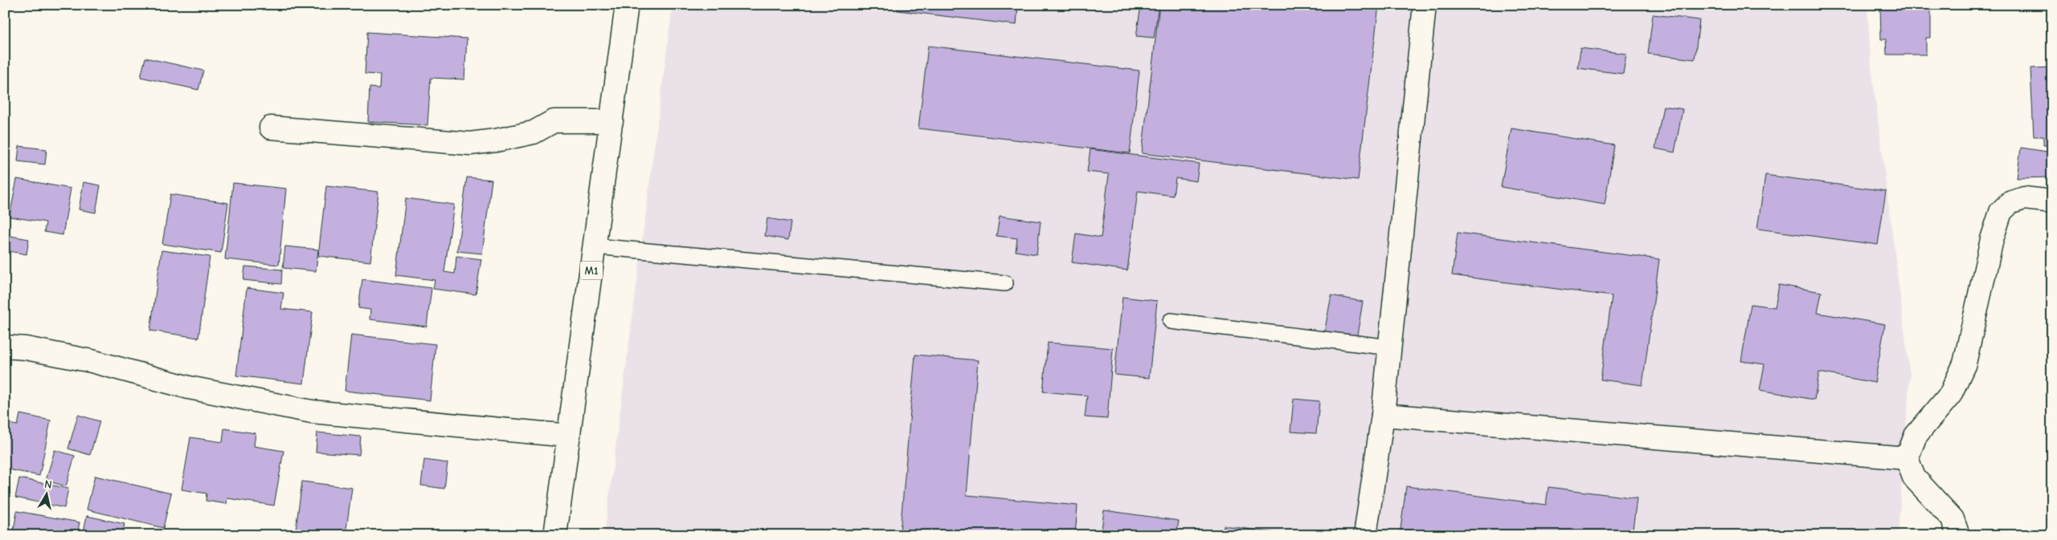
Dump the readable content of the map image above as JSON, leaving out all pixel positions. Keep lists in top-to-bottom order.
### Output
{
  "streets": {
    "main road": ["M1"]
  },
  "north": "top"
}
